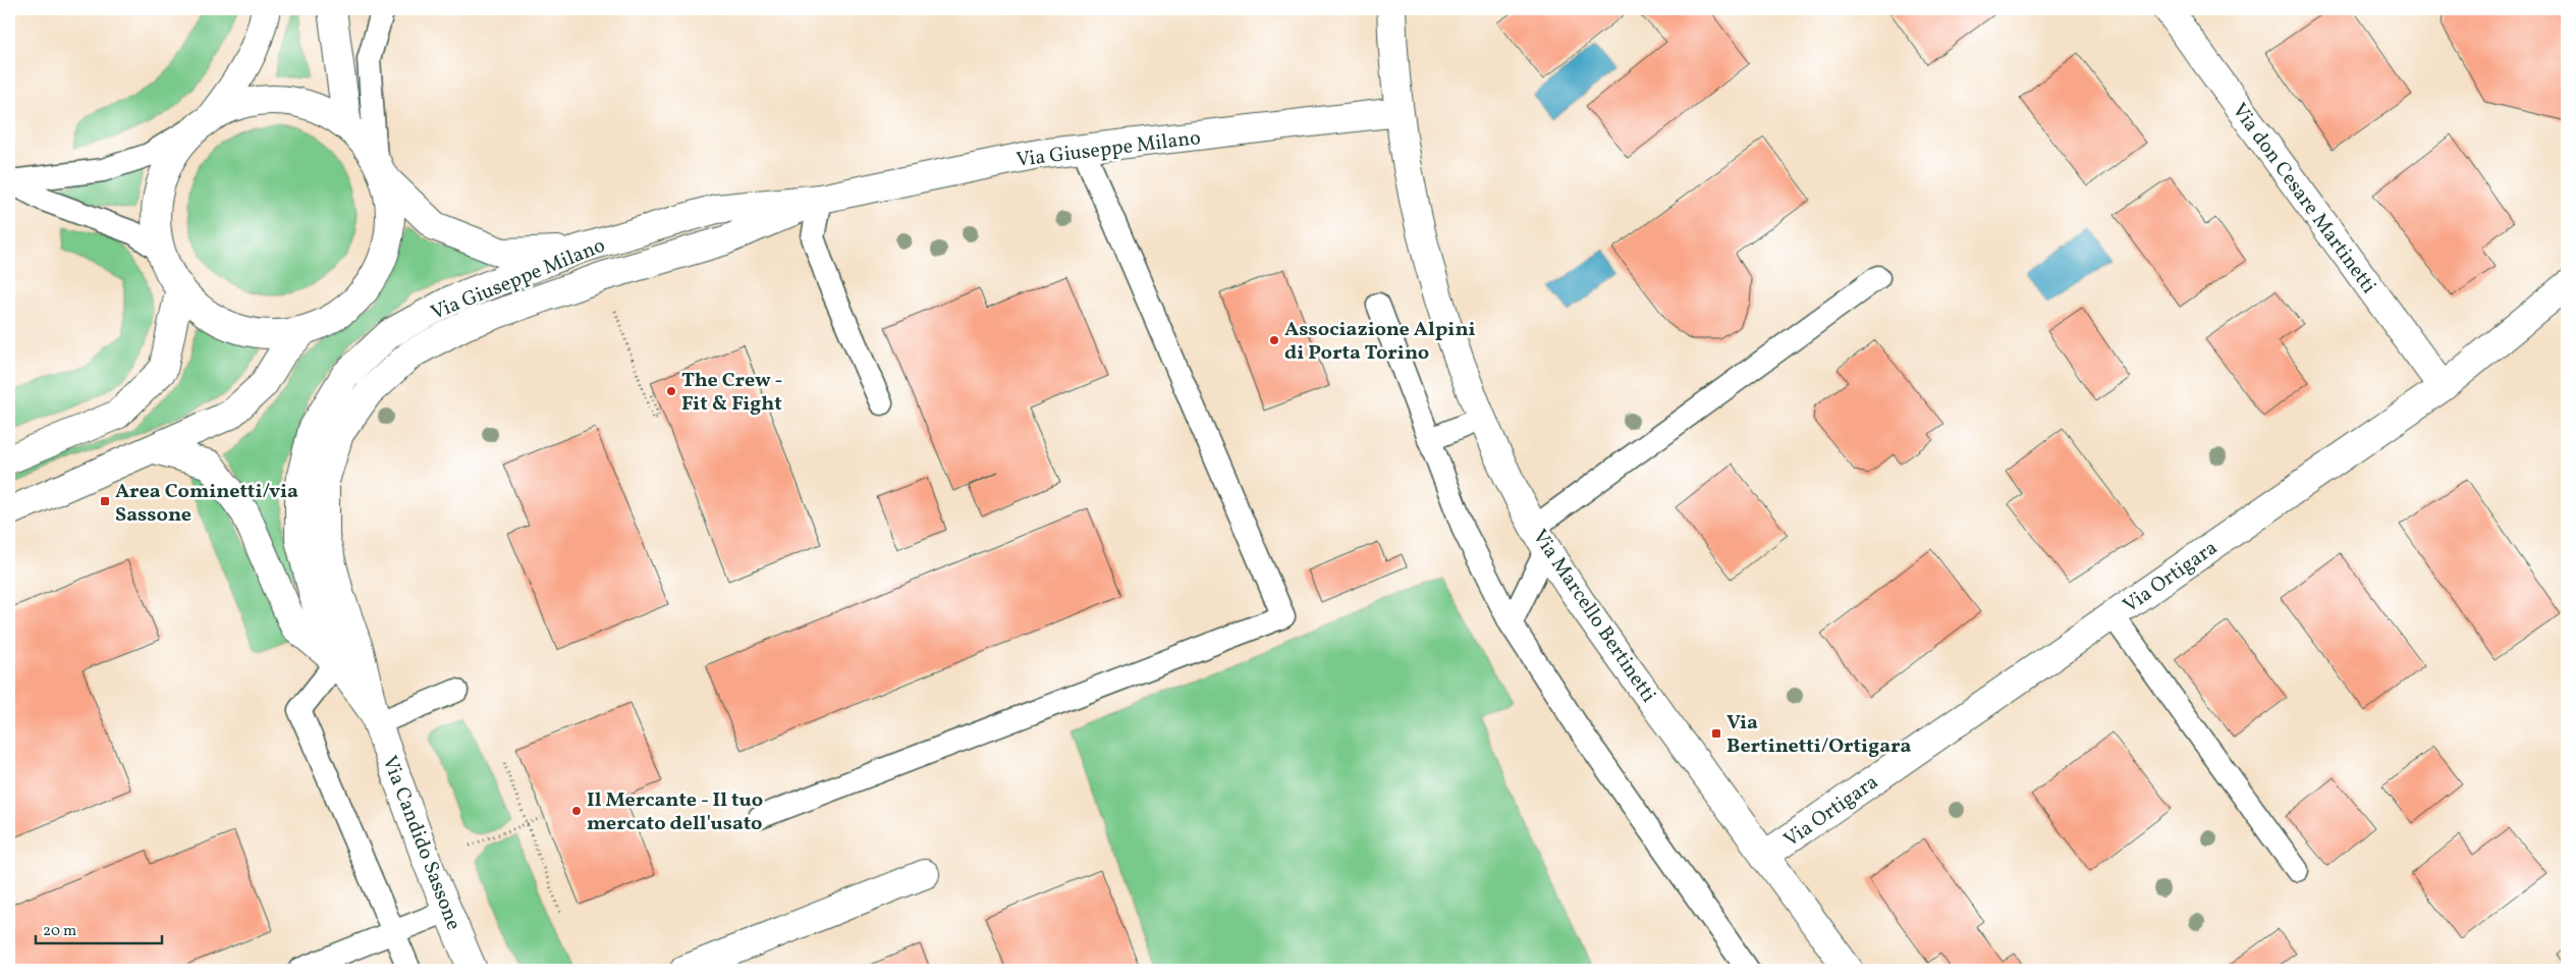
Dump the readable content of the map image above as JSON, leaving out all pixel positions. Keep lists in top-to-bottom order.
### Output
{
  "streets": {
    "street": [
      "Via Giuseppe Milano",
      "Via don Cesare Martinetti",
      "Via Ortigara",
      "Via Marcello Bertinetti",
      "Via Candido Sassone"
    ]
  },
  "crossings": [
    ["Via Giuseppe Milano", "Via Marcello Bertinetti"],
    ["Via Giuseppe Milano", "Via Candido Sassone"],
    ["Via don Cesare Martinetti", "Via Ortigara"],
    ["Via Ortigara", "Via Marcello Bertinetti"]
  ],
  "places": {
    "other": ["Associazione Alpini di Porta Torino", "The Crew - Fit & Fight", "Il Mercante - Il tuo mercato dell'usato"],
    "transit": ["Area Cominetti/via Sassone", "Via Bertinetti/Ortigara"]
  },
  "scale_bar": "20 m"
}
